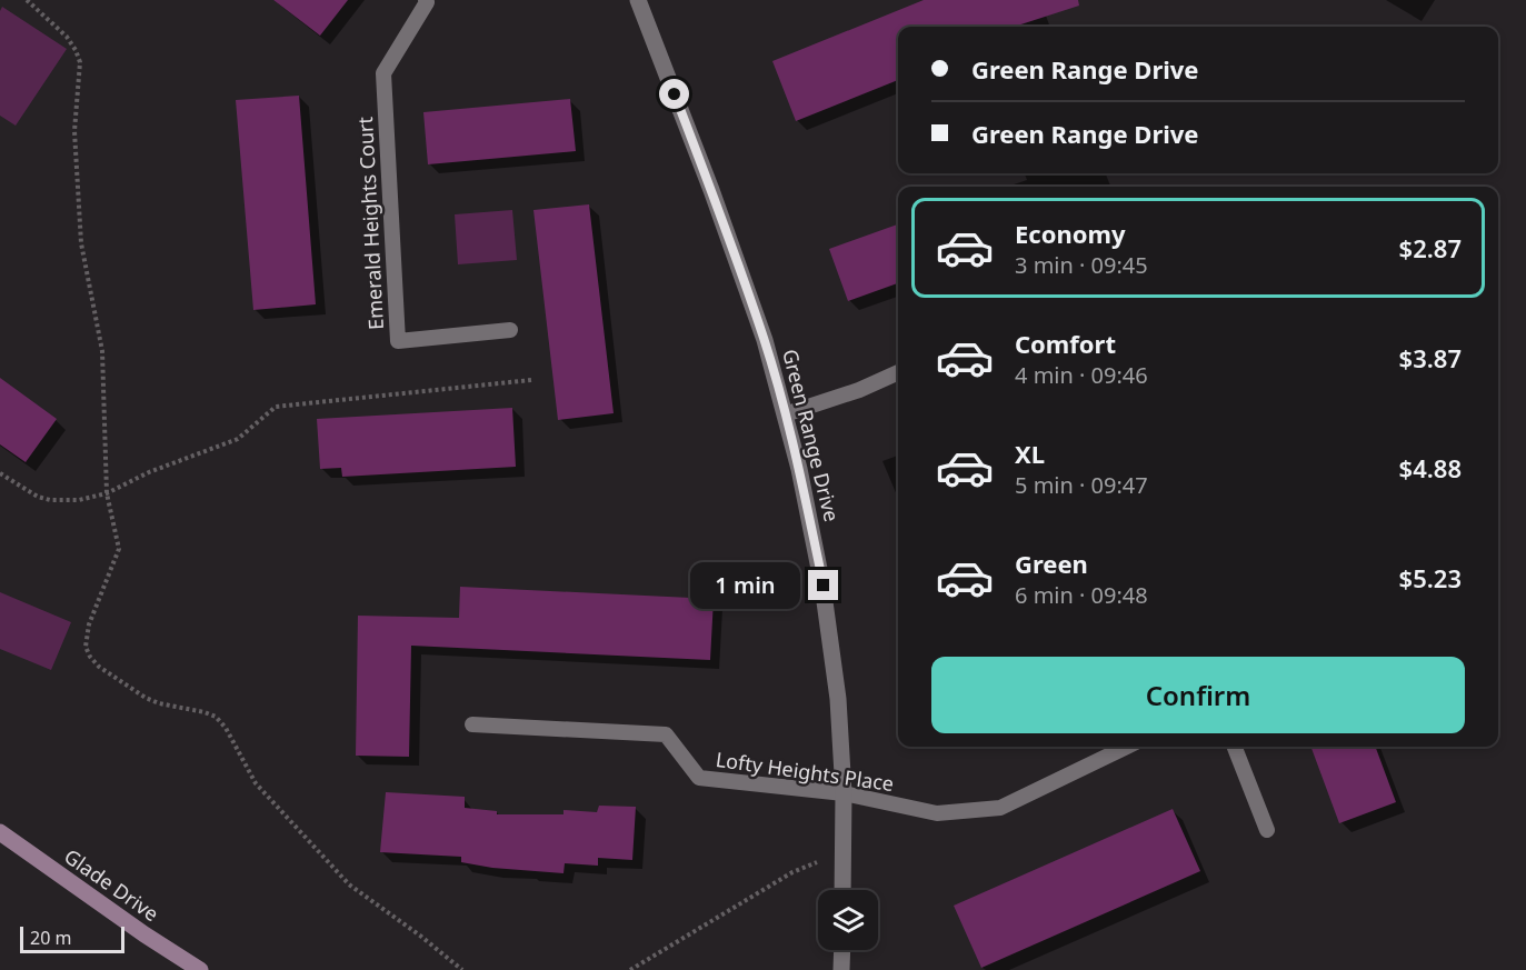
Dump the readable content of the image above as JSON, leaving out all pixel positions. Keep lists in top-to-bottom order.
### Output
{
  "streets": {
    "street": ["Green Range Drive", "Glade Drive"],
    "lane": ["Emerald Heights Court", "Lofty Heights Place"]
  },
  "crossings": [
    ["Green Range Drive", "Lofty Heights Place"]
  ],
  "scale_bar": "20 m",
  "page": {
    "banner": ["Green Range Drive", "Green Range Drive"],
    "list": [
      {
        "name": "Economy",
        "note": "3 min · 09:45",
        "value": "$2.87"
      },
      {
        "name": "Comfort",
        "note": "4 min · 09:46",
        "value": "$3.87"
      },
      {
        "name": "XL",
        "note": "5 min · 09:47",
        "value": "$4.88"
      },
      {
        "name": "Green",
        "note": "6 min · 09:48",
        "value": "$5.23"
      }
    ],
    "bubble": "1 min",
    "buttons": "Confirm",
    "scale": "20 m"
  }
}
